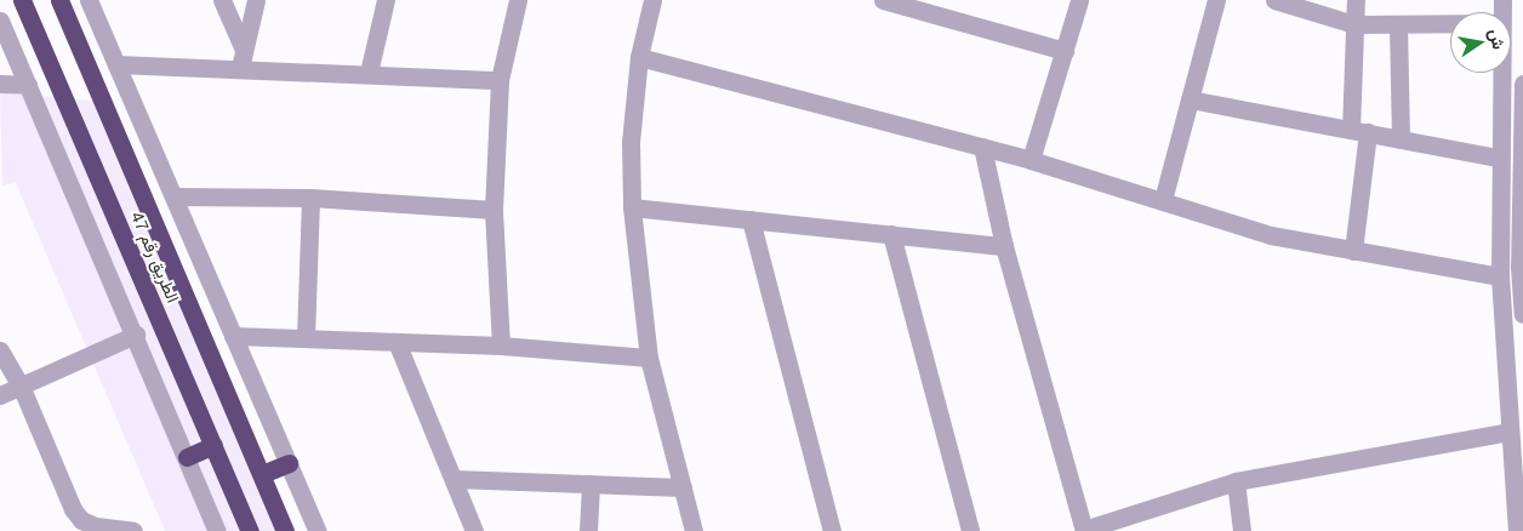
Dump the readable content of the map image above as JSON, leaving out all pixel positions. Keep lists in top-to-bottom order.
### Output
{
  "streets": {
    "highway": ["الطريق رقم 47"]
  },
  "north": "right"
}
